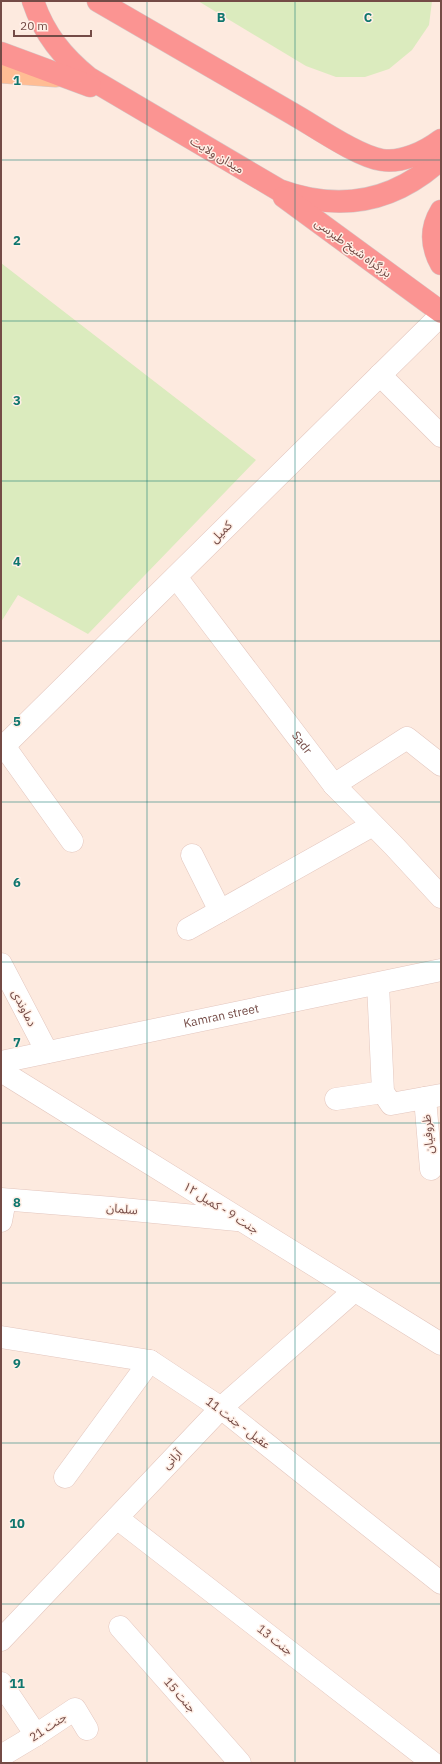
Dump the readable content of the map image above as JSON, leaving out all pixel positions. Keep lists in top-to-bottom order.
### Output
{
  "streets": {
    "highway": ["میدان ولایت", "بزرگراه شیخ طبرسی"],
    "street": [
      "کمیل",
      "Sadr",
      "دماوندی",
      "Kamran street",
      "ظروفیان",
      "جنت 9 - کمیل ۱۲",
      "سلمان",
      "عقیل - جنت 11",
      "آرانی",
      "جنت 13",
      "جنت 15",
      "جنت 21"
    ]
  },
  "crossings": [
    ["میدان ولایت", "بزرگراه شیخ طبرسی"],
    ["کمیل", "Sadr"],
    ["دماوندی", "Kamran street"],
    ["جنت 9 - کمیل ۱۲", "سلمان"],
    ["جنت 9 - کمیل ۱۲", "آرانی"],
    ["عقیل - جنت 11", "آرانی"],
    ["آرانی", "جنت 13"]
  ],
  "scale_bar": "20 m",
  "grid": {
    "columns": ["B", "C"],
    "rows": [
      "1",
      "2",
      "3",
      "4",
      "5",
      "6",
      "7",
      "8",
      "9",
      "10",
      "11"
    ]
  }
}
